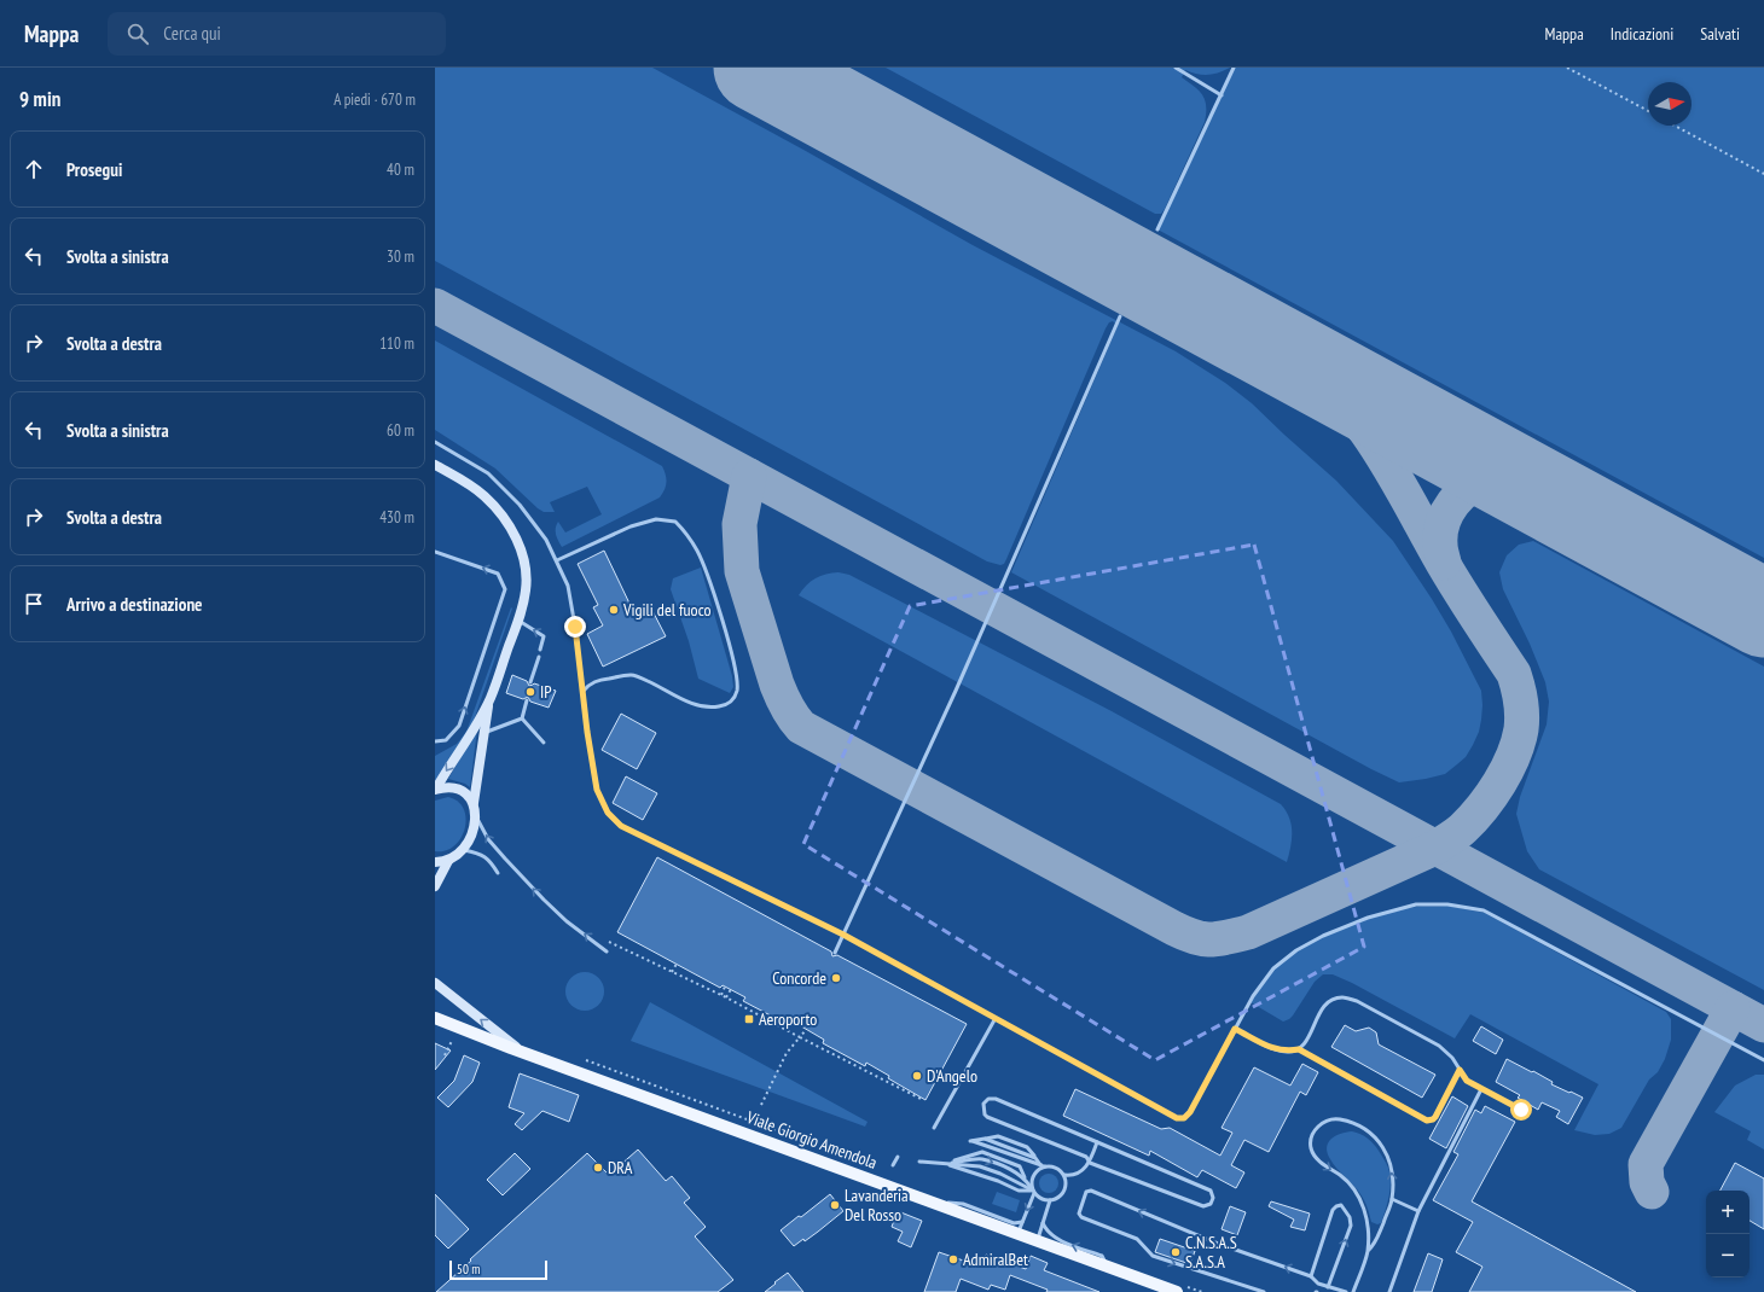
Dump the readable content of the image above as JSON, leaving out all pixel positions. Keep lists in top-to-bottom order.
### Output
{
  "streets": {
    "main road": ["Viale Giorgio Amendola"]
  },
  "places": {
    "other": [
      "Vigili del fuoco",
      "IP",
      "Concorde",
      "D'Angelo",
      "DRA",
      "Lavanderia Del Rosso",
      "C.N.S.A.S S.A.S.A",
      "AdmiralBet"
    ],
    "transit": ["Aeroporto"]
  },
  "scale_bar": "50 m",
  "north": "right",
  "page": {
    "header": "Mappa",
    "search": "Cerca qui",
    "nav": ["Mappa", "Indicazioni", "Salvati"],
    "heading": ["9 min", "A piedi · 670 m"],
    "list": [
      ["Prosegui", "40 m"],
      ["Svolta a sinistra", "30 m"],
      ["Svolta a destra", "110 m"],
      ["Svolta a sinistra", "60 m"],
      ["Svolta a destra", "430 m"],
      "Arrivo a destinazione"
    ],
    "map_buttons": ["+", "−"],
    "scale": "50 m"
  }
}
